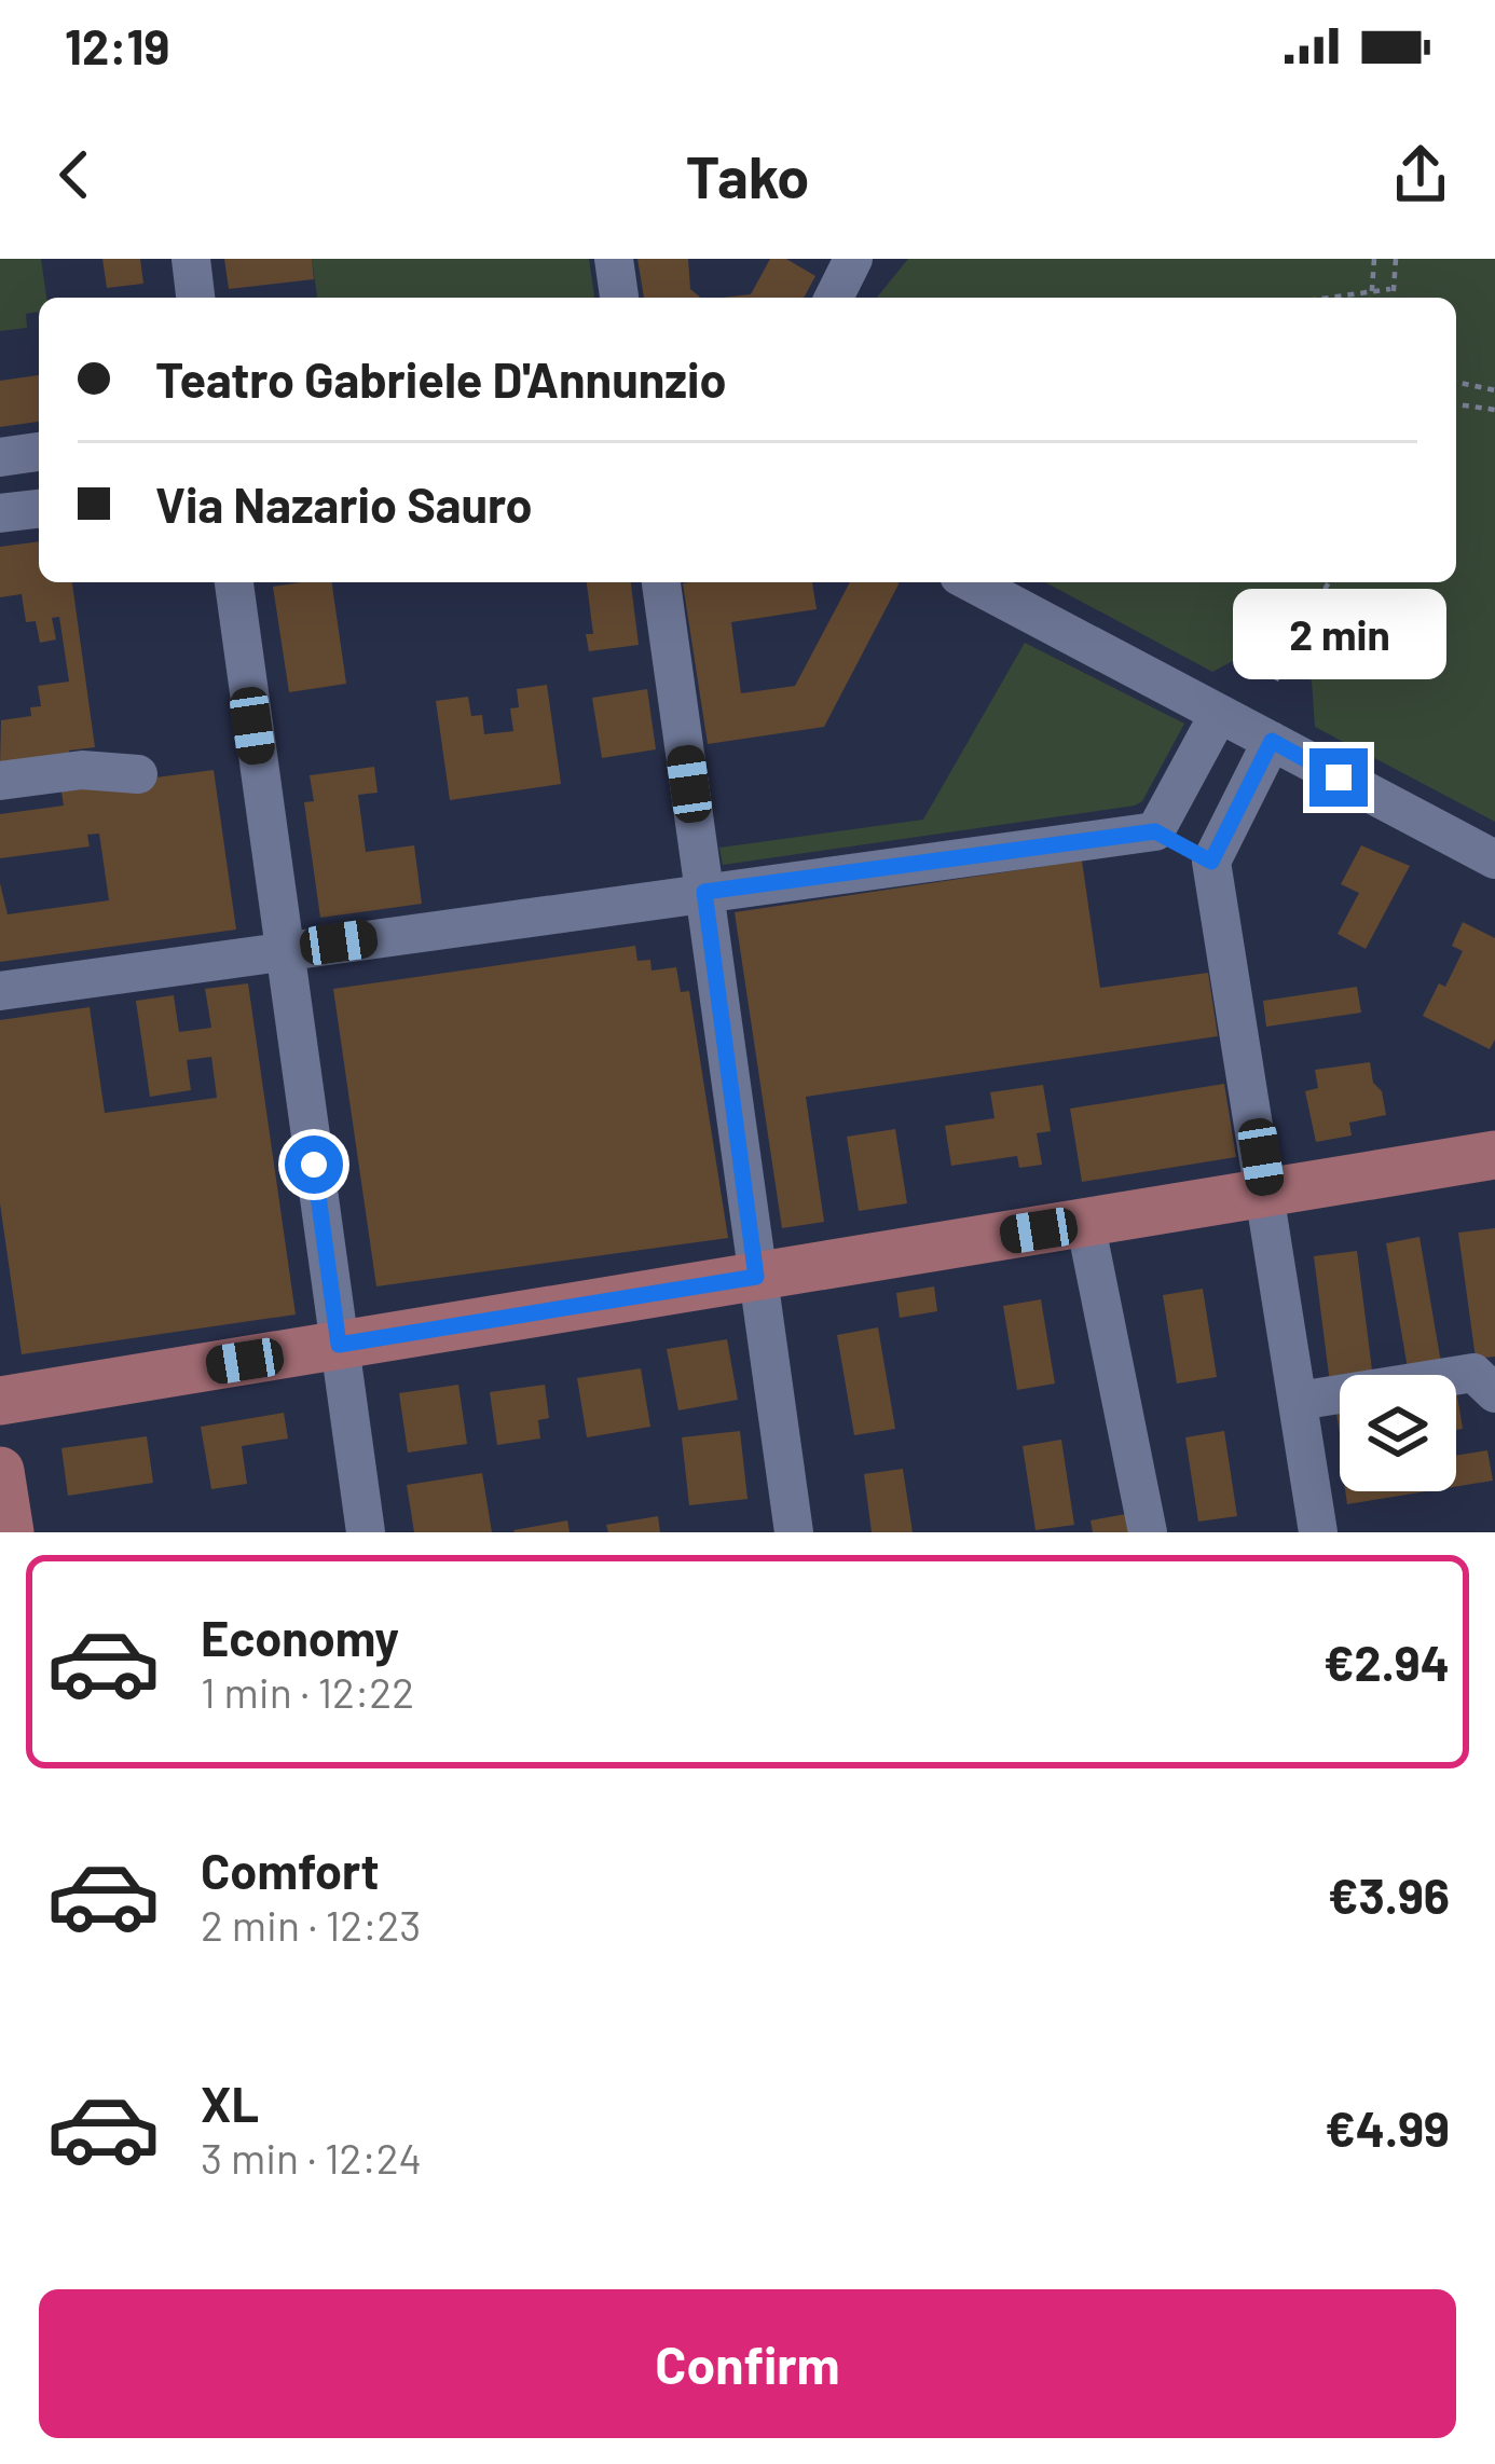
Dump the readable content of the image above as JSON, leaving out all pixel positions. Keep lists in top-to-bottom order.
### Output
{
  "page": {
    "status": "12:19",
    "header": "Tako",
    "banner": ["Teatro Gabriele D'Annunzio", "Via Nazario Sauro"],
    "bubble": "2 min",
    "list": [
      {
        "name": "Economy",
        "note": "1 min · 12:22",
        "value": "€2.94"
      },
      {
        "name": "Comfort",
        "note": "2 min · 12:23",
        "value": "€3.96"
      },
      {
        "name": "XL",
        "note": "3 min · 12:24",
        "value": "€4.99"
      }
    ],
    "buttons": "Confirm"
  }
}
